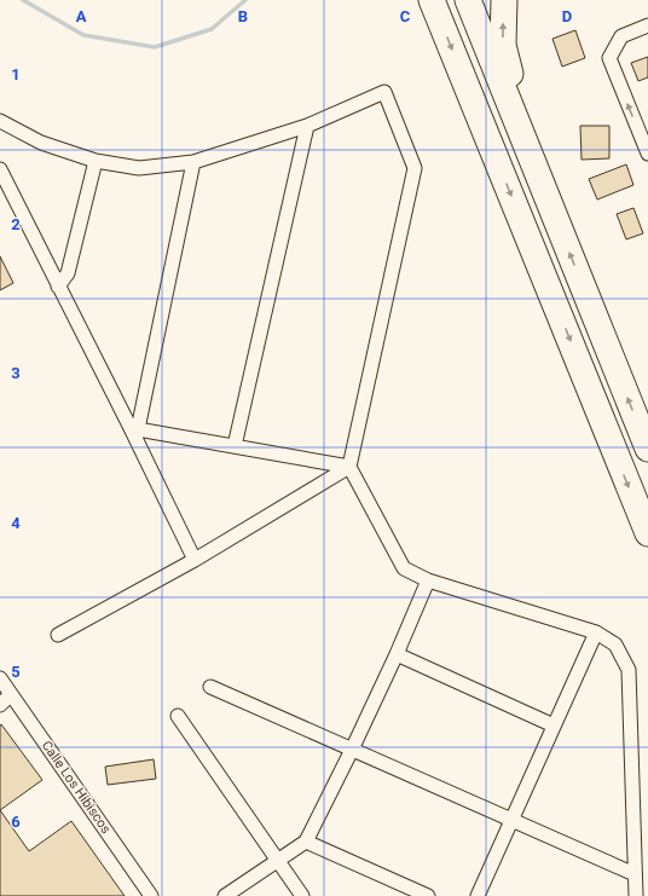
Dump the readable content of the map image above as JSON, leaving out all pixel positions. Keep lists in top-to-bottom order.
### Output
{
  "streets": {
    "street": ["Calle Los Hibiscos"]
  },
  "grid": {
    "columns": [
      "A",
      "B",
      "C",
      "D"
    ],
    "rows": [
      "1",
      "2",
      "3",
      "4",
      "5",
      "6"
    ]
  }
}
